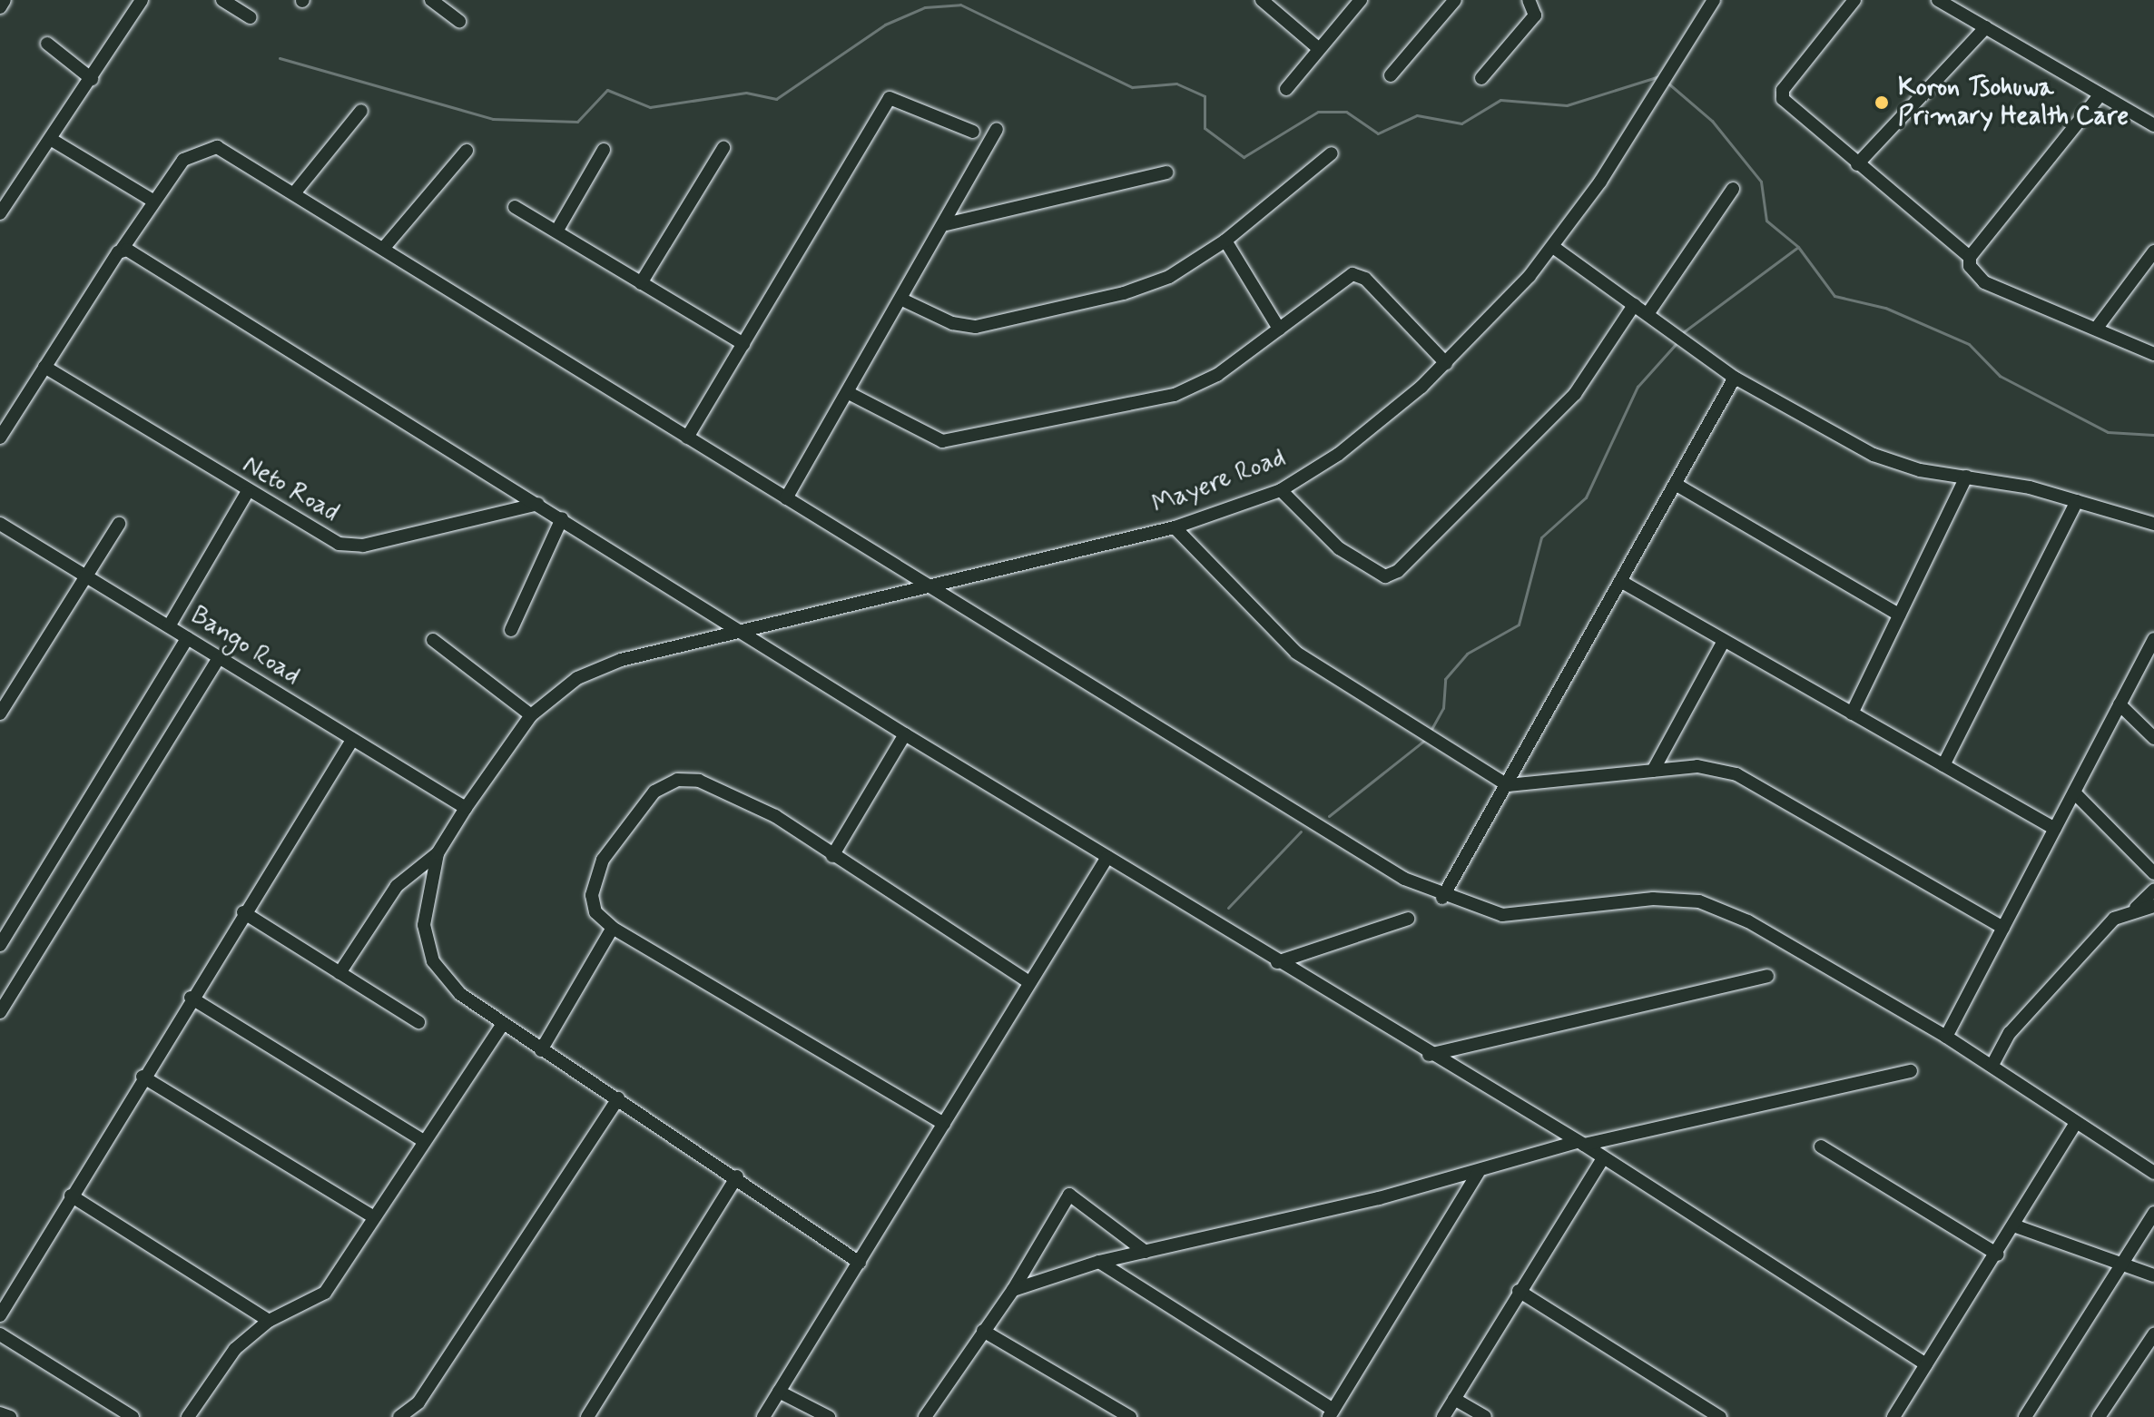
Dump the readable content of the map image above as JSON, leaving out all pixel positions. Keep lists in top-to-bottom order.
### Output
{
  "streets": {
    "street": ["Mayere Road", "Neto Road", "Bango Road"]
  },
  "crossings": [
    ["Mayere Road", "Bango Road"]
  ],
  "places": ["Koron Tsohuwa Primary Health Care"]
}
